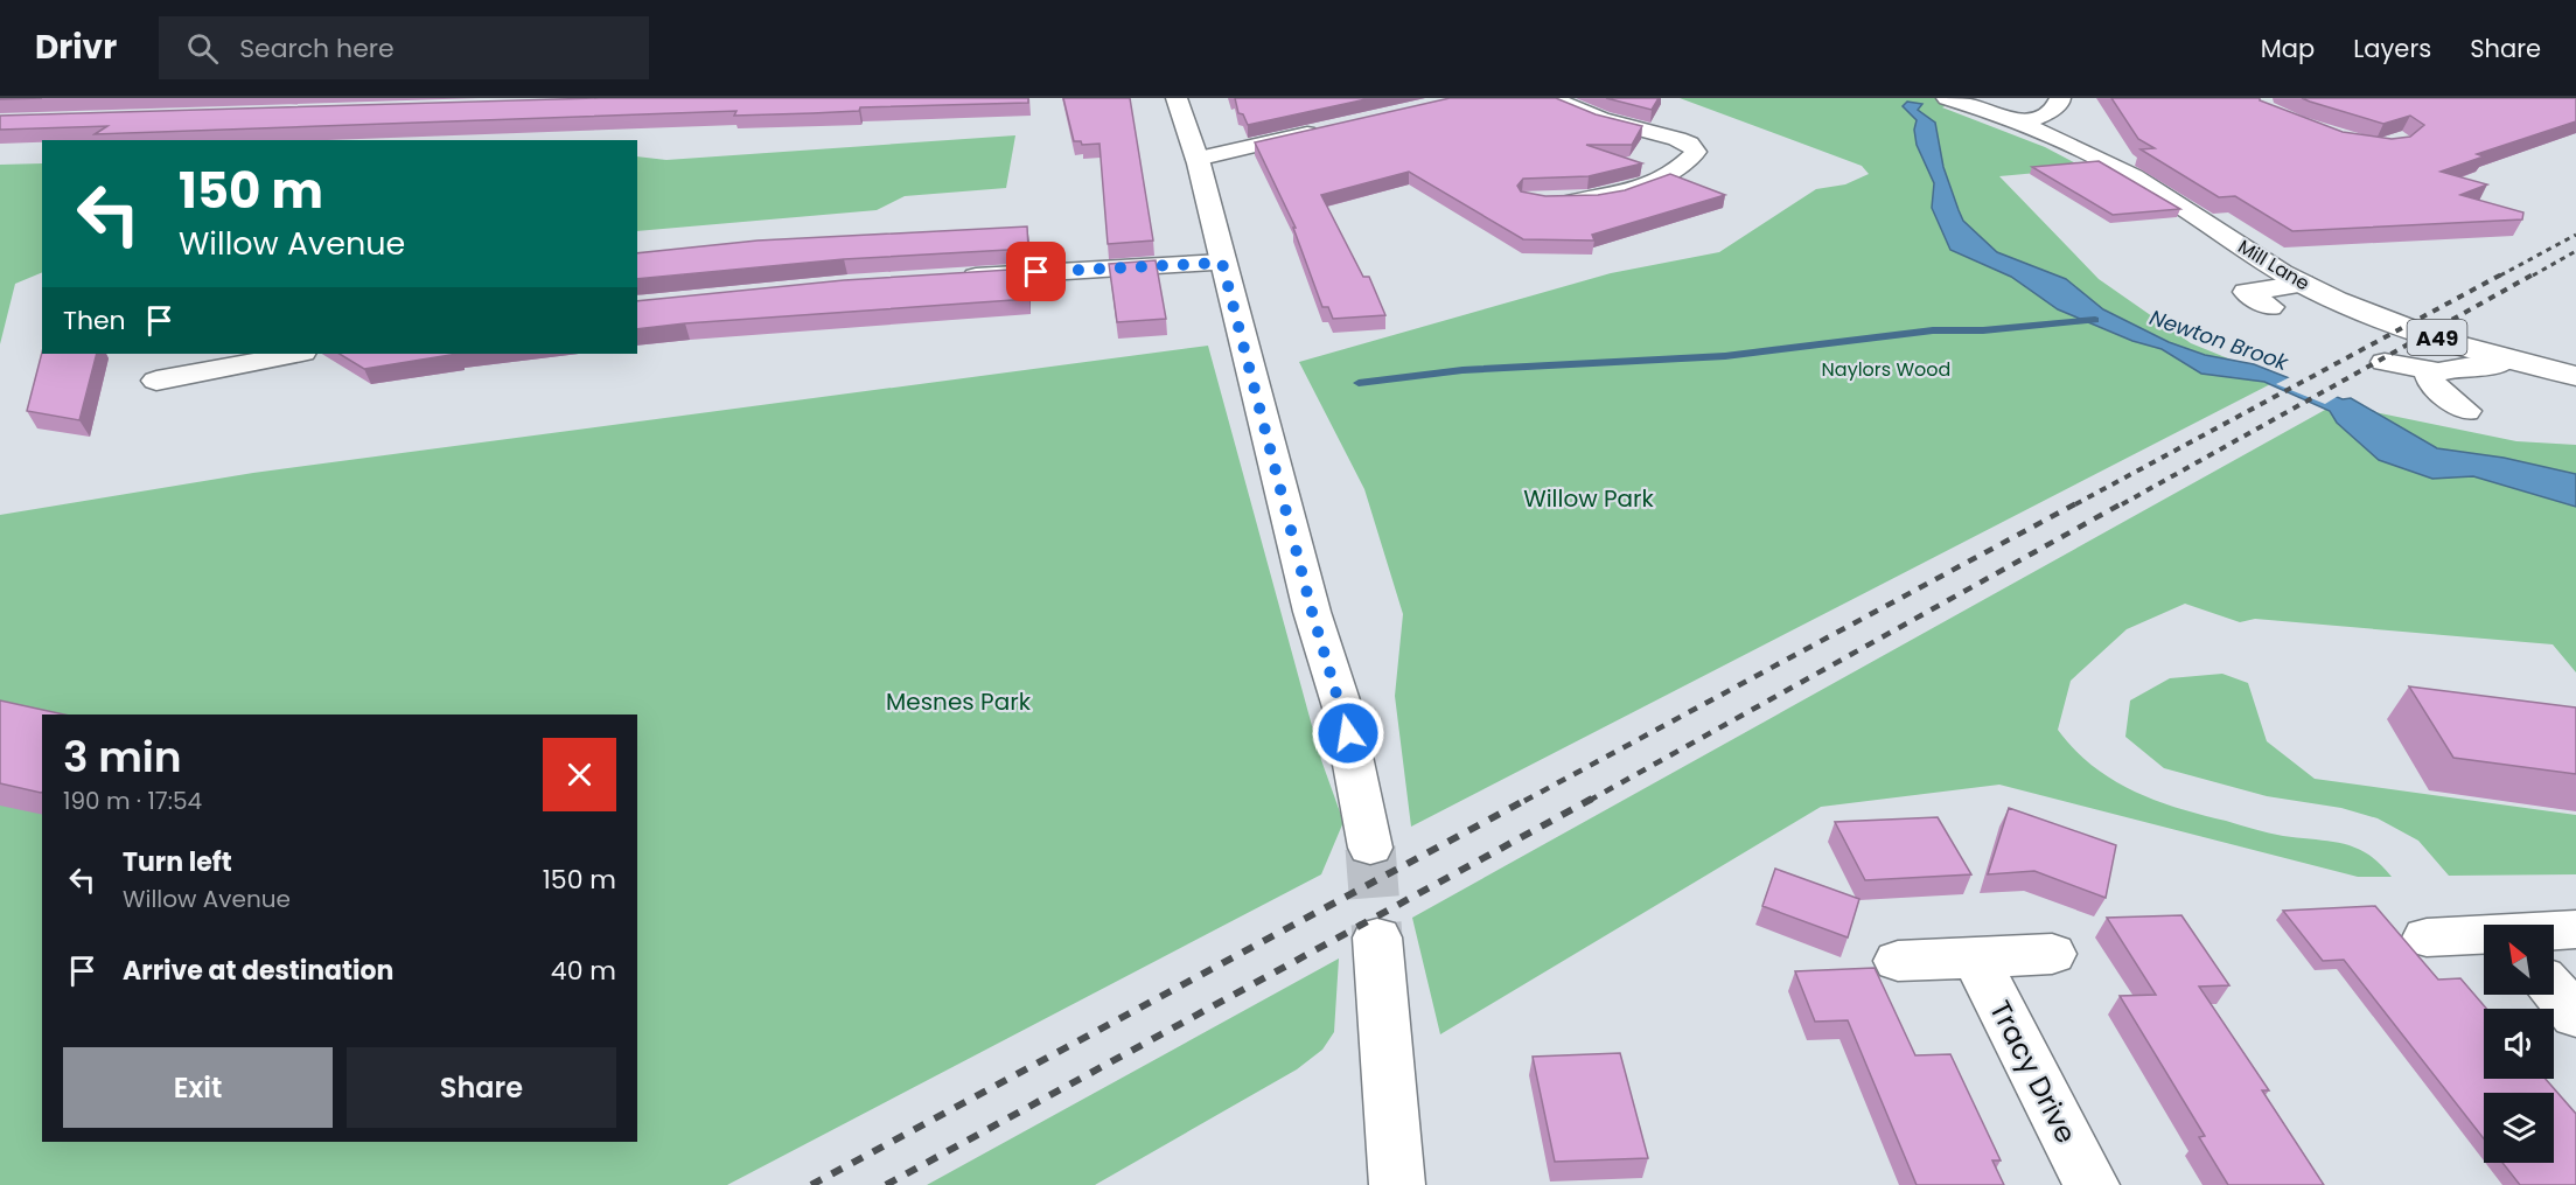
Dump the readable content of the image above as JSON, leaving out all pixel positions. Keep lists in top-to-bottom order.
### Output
{
  "streets": {
    "street": ["Mill Lane", "A49", "Tracy Drive"]
  },
  "crossings": [
    ["Mill Lane", "A49"]
  ],
  "water": ["Newton Brook"],
  "parks": ["Naylors Wood", "Willow Park", "Mesnes Park"],
  "north": "top left",
  "page": {
    "header": "Drivr",
    "search": "Search here",
    "nav": ["Map", "Layers", "Share"],
    "turn": ["150 m", "Willow Avenue"],
    "then": "Then",
    "heading": ["3 min", "190 m · 17:54"],
    "list": [
      {
        "name": "Turn left",
        "note": "Willow Avenue",
        "value": "150 m"
      },
      {
        "name": "Arrive at destination",
        "value": "40 m"
      }
    ],
    "buttons": ["Exit", "Share"]
  }
}
